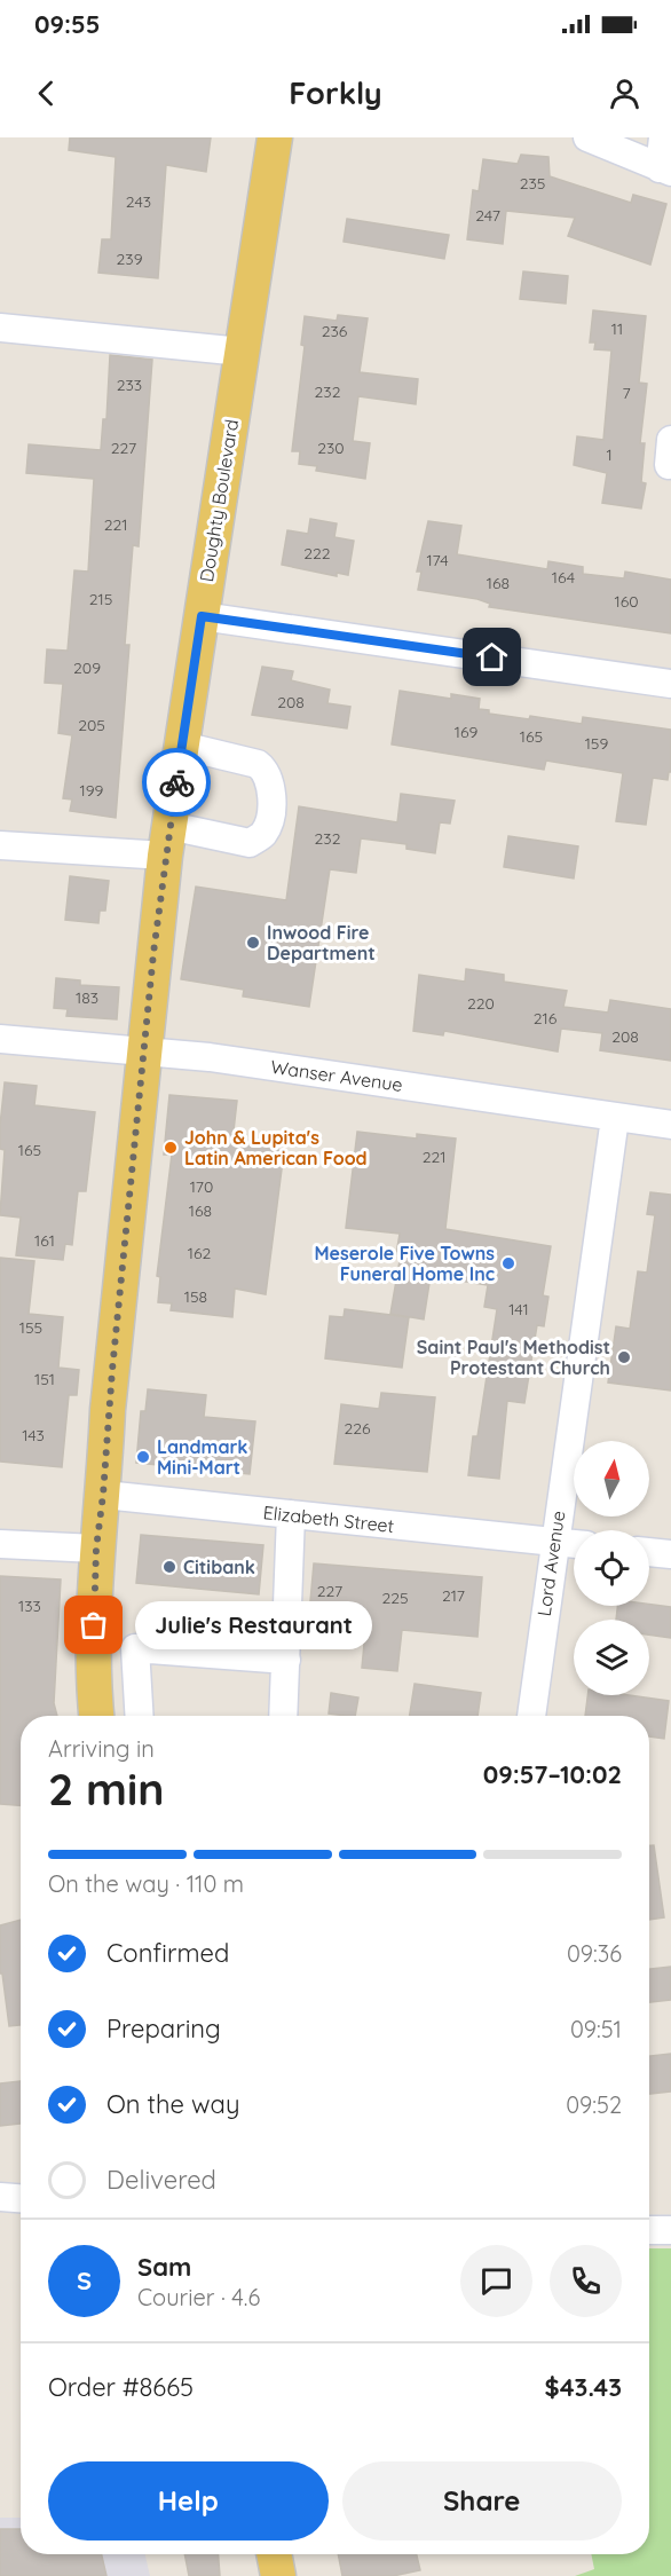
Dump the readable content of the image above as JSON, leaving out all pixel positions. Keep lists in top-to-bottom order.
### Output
{
  "streets": {
    "main road": ["Doughty Boulevard"],
    "street": ["Wanser Avenue", "Elizabeth Street", "Lord Avenue"]
  },
  "crossings": [
    ["Doughty Boulevard", "Wanser Avenue"],
    ["Doughty Boulevard", "Elizabeth Street"],
    ["Wanser Avenue", "Lord Avenue"],
    ["Elizabeth Street", "Lord Avenue"]
  ],
  "places": [
    "Inwood Fire Department",
    "John & Lupita's Latin American Food",
    "Meserole Five Towns Funeral Home Inc",
    "Saint Paul's Methodist Protestant Church",
    "Landmark Mini-Mart",
    "Citibank",
    "Julie's Restaurant"
  ],
  "house_numbers": [
    "235",
    "243",
    "247",
    "239",
    "11",
    "236",
    "233",
    "232",
    "7",
    "227",
    "230",
    "1",
    "221",
    "222",
    "174",
    "164",
    "168",
    "215",
    "160",
    "209",
    "208",
    "205",
    "169",
    "165",
    "159",
    "199",
    "232",
    "183",
    "220",
    "216",
    "208",
    "165",
    "221",
    "170",
    "168",
    "161",
    "162",
    "158",
    "141",
    "155",
    "151",
    "226",
    "143",
    "227",
    "217",
    "225",
    "133"
  ],
  "north": "top",
  "page": {
    "status": "09:55",
    "header": "Forkly",
    "bubble": "Julie's Restaurant",
    "heading": ["2 min", "Arriving in", "09:57–10:02"],
    "panel": [
      "Sam",
      "Courier · 4.6",
      "Order #8665",
      "$43.43"
    ],
    "bar": "On the way · 110 m",
    "list": [
      ["Confirmed", "09:36"],
      ["Preparing", "09:51"],
      ["On the way", "09:52"],
      "Delivered"
    ],
    "round": "S",
    "buttons": ["Help", "Share"]
  }
}
